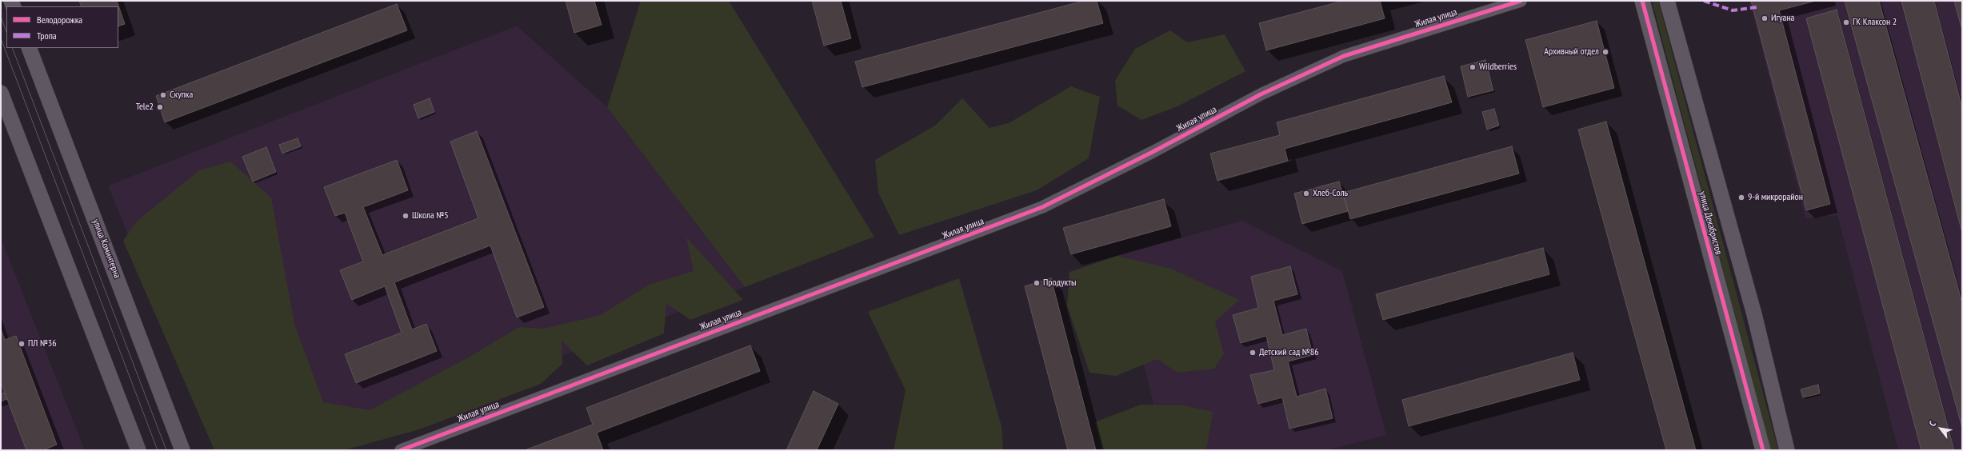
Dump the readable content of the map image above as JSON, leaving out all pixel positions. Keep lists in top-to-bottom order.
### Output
{
  "streets": {
    "street": ["Жилая улица", "улица Декабристов", "улица Коминтерна"]
  },
  "places": [
    "Игуана",
    "ГК Клаксон 2",
    "Архивный отдел",
    "Wildberries",
    "Скупка",
    "Tele2",
    "Хлеб-Соль",
    "9-й микрорайон",
    "Школа №5",
    "Продукты",
    "ПЛ №36",
    "Детский сад №86"
  ],
  "legend": ["Велодорожка", "Тропа"],
  "north": "top left"
}
